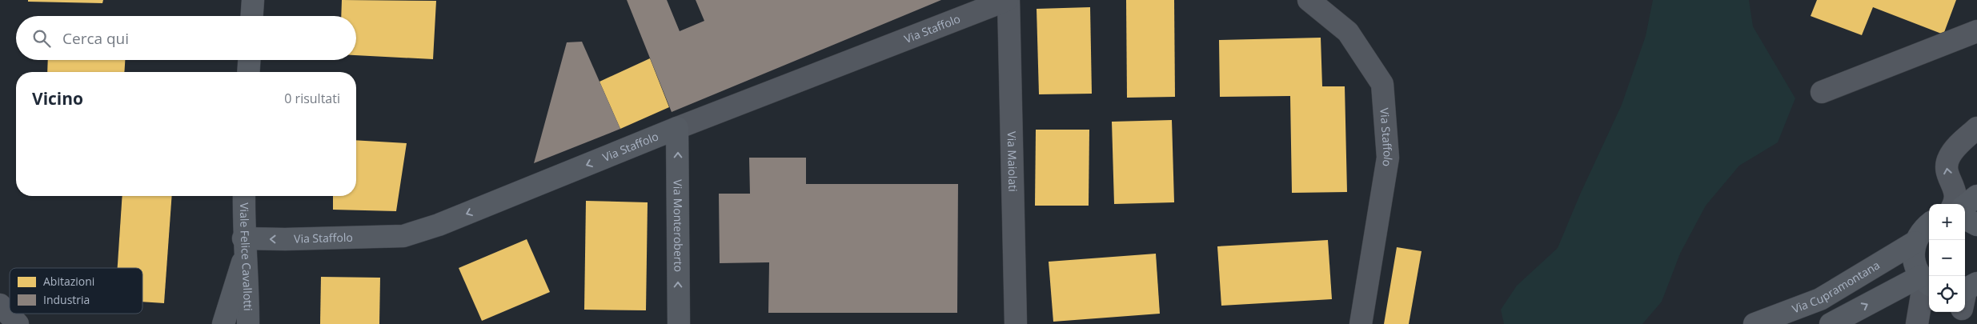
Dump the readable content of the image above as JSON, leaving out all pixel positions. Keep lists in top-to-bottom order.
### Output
{
  "streets": {
    "main road": [
      "Via Staffolo",
      "Via Monteroberto",
      "Viale Felice Cavallotti",
      "Via Cupramontana"
    ],
    "street": ["Via Maiolati"]
  },
  "crossings": [
    ["Via Staffolo", "Via Maiolati"],
    ["Via Staffolo", "Via Monteroberto"],
    ["Via Staffolo", "Viale Felice Cavallotti"]
  ],
  "one_way": ["Via Staffolo", "Via Monteroberto"],
  "legend": ["Abitazioni", "Industria"],
  "page": {
    "search": "Cerca qui",
    "heading": ["Vicino", "0 risultati"],
    "map_buttons": ["+", "−"]
  }
}
